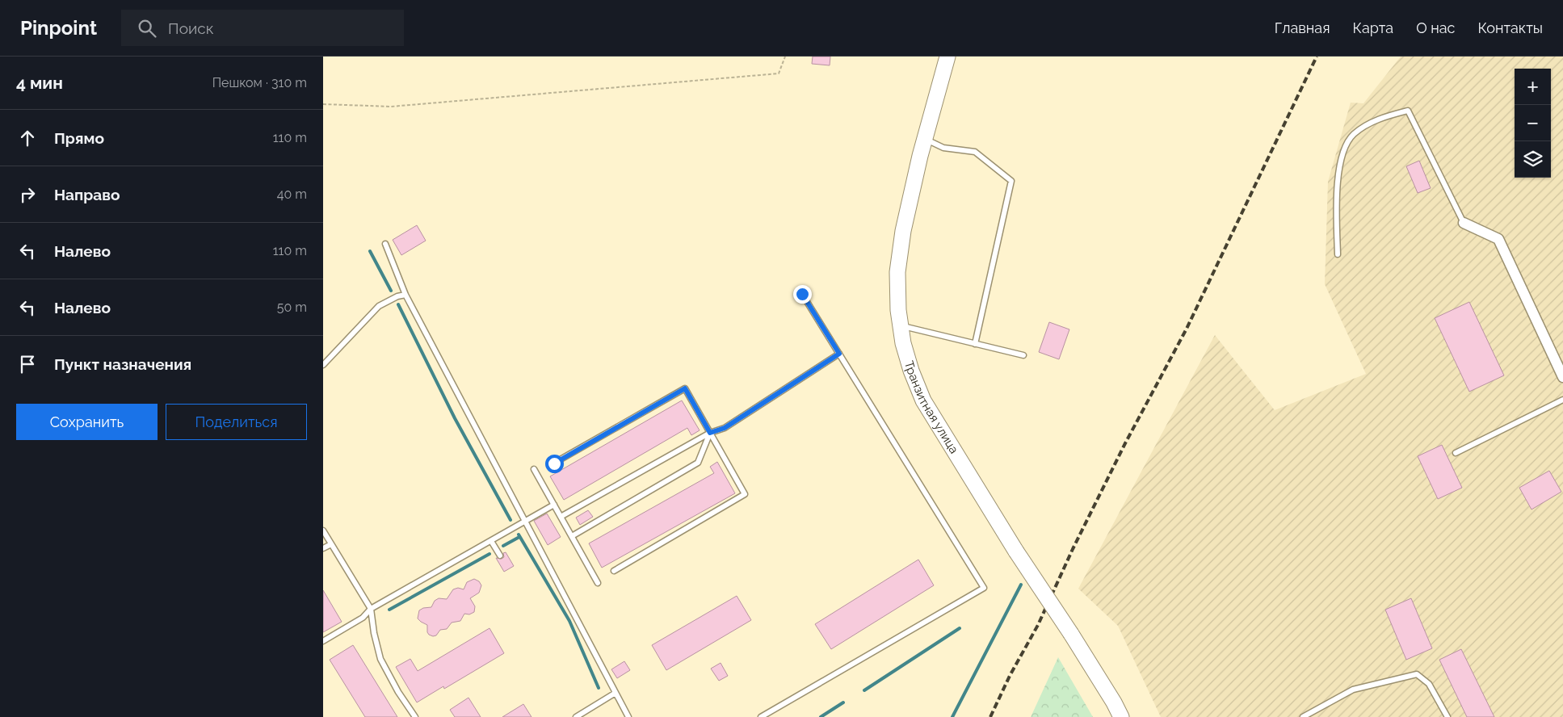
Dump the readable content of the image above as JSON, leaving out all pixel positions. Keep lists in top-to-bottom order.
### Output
{
  "streets": {
    "main road": ["Транзитная улица"]
  },
  "page": {
    "header": "Pinpoint",
    "search": "Поиск",
    "nav": [
      "Главная",
      "Карта",
      "О нас",
      "Контакты"
    ],
    "heading": ["4 мин", "Пешком · 310 m"],
    "map_buttons": ["+", "−"],
    "list": [
      ["Прямо", "110 m"],
      ["Направо", "40 m"],
      ["Налево", "110 m"],
      ["Налево", "50 m"],
      "Пункт назначения"
    ],
    "buttons": ["Сохранить", "Поделиться"]
  }
}
